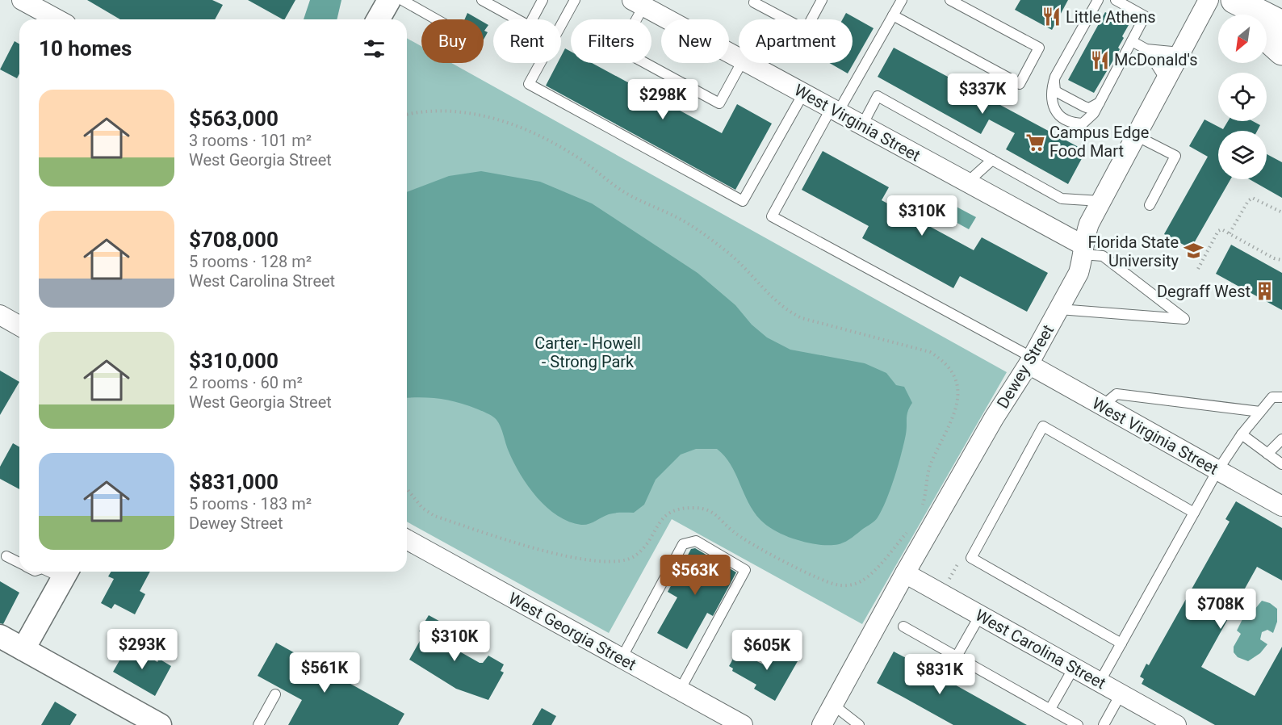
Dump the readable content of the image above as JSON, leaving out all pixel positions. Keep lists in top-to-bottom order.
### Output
{
  "streets": {
    "street": [
      "West Virginia Street",
      "Dewey Street",
      "West Georgia Street",
      "West Carolina Street"
    ]
  },
  "crossings": [
    ["West Virginia Street", "Dewey Street"],
    ["Dewey Street", "West Carolina Street"]
  ],
  "parks": ["Carter - Howell - Strong Park"],
  "places": {
    "restaurant": ["Little Athens", "McDonald's"],
    "supermarket": ["Campus Edge Food Mart"],
    "school or university": ["Florida State University"],
    "building": ["Degraff West"]
  },
  "north": "bottom left",
  "page": {
    "chip": [
      "Buy",
      "Rent",
      "Filters",
      "New",
      "Apartment"
    ],
    "heading": "10 homes",
    "price": [
      "$337K",
      "$298K",
      "$310K",
      "$563K",
      "$708K",
      "$310K",
      "$293K",
      "$605K",
      "$561K",
      "$831K"
    ],
    "list": [
      {
        "name": "$563,000",
        "note": "3 rooms · 101 m² · West Georgia Street"
      },
      {
        "name": "$708,000",
        "note": "5 rooms · 128 m² · West Carolina Street"
      },
      {
        "name": "$310,000",
        "note": "2 rooms · 60 m² · West Georgia Street"
      },
      {
        "name": "$831,000",
        "note": "5 rooms · 183 m² · Dewey Street"
      }
    ]
  }
}
